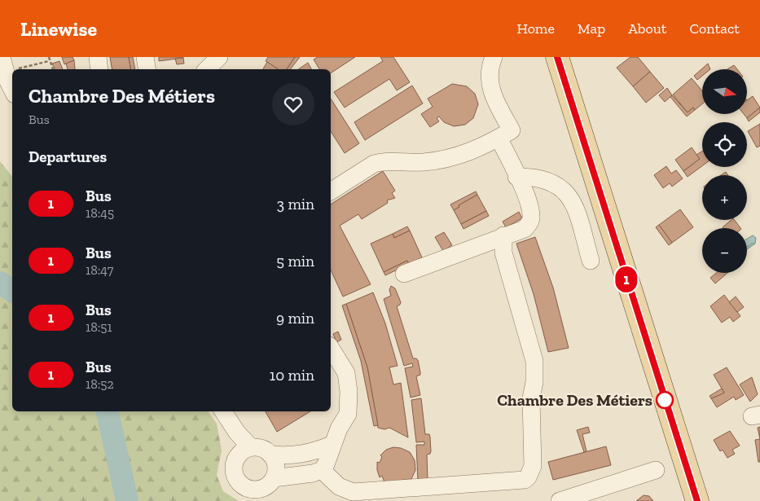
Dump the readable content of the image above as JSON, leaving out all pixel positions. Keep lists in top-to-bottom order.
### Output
{
  "places": ["Chambre Des Métiers"],
  "lines": ["bus line 1"],
  "north": "right",
  "page": {
    "header": "Linewise",
    "nav": [
      "Home",
      "Map",
      "About",
      "Contact"
    ],
    "on_map": "1",
    "map_buttons": ["+", "−"],
    "heading": [
      ["Chambre Des Métiers", "Bus"],
      "Departures"
    ],
    "list": [
      {
        "mark": "1",
        "name": "Bus",
        "note": "18:45",
        "value": "3 min"
      },
      {
        "mark": "1",
        "name": "Bus",
        "note": "18:47",
        "value": "5 min"
      },
      {
        "mark": "1",
        "name": "Bus",
        "note": "18:51",
        "value": "9 min"
      },
      {
        "mark": "1",
        "name": "Bus",
        "note": "18:52",
        "value": "10 min"
      }
    ]
  }
}
